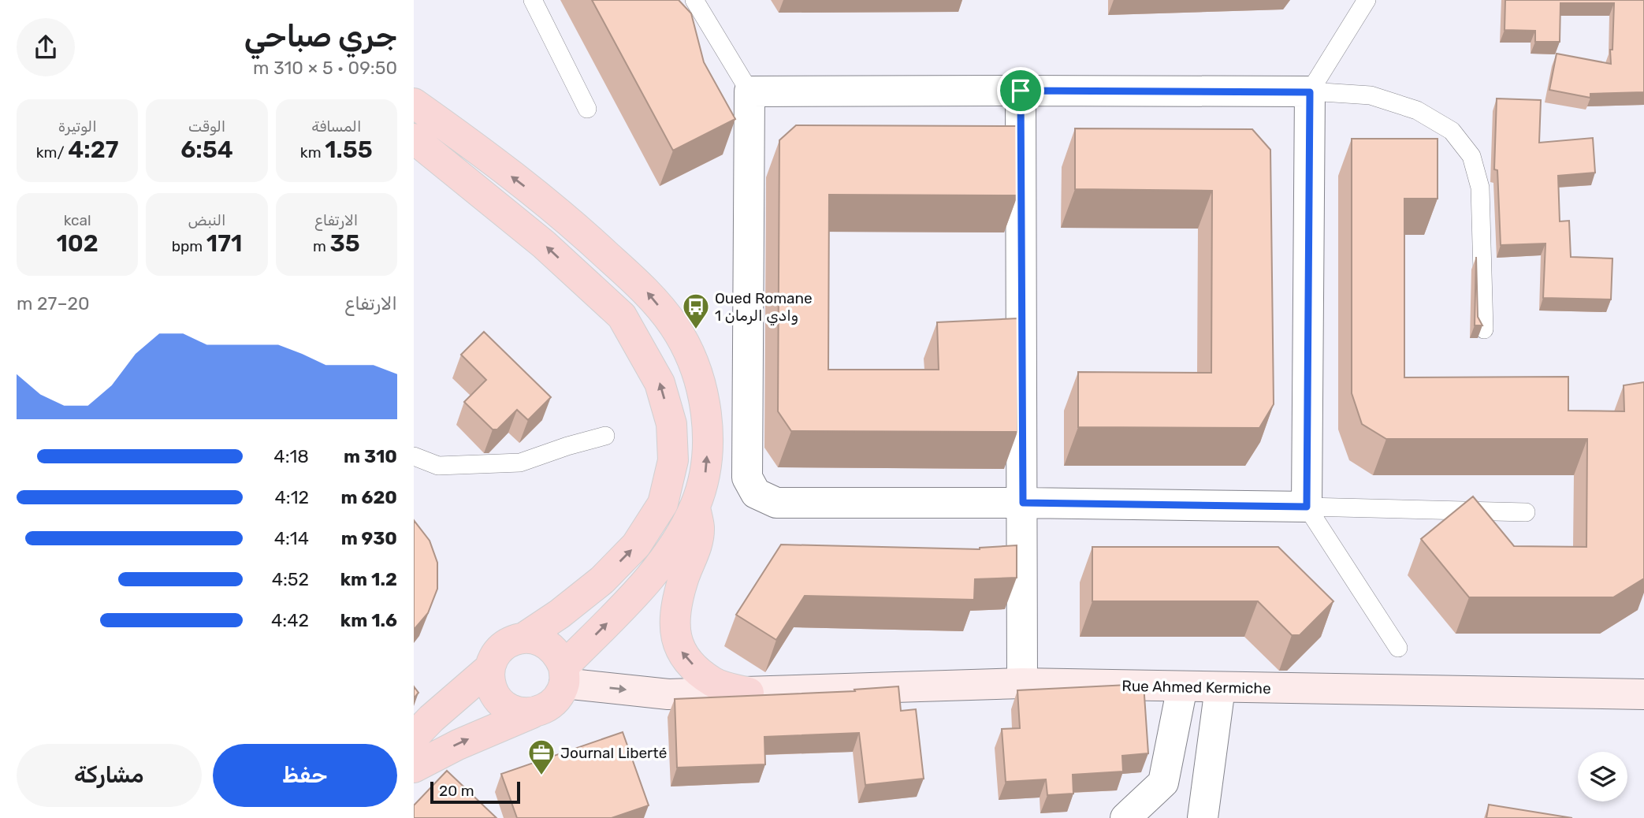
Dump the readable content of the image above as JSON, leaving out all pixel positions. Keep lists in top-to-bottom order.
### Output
{
  "streets": {
    "main road": ["Rue Ahmed Kermiche"]
  },
  "places": {
    "bus stop": ["Oued Romane 1 وادي الرمان"],
    "office": ["Journal Liberté"]
  },
  "scale_bar": "20 m",
  "page": {
    "heading": ["جري صباحي", "09:50 · 5 × 310 m"],
    "stats": [
      ["المسافة", "1.55 km"],
      ["الوقت", "6:54"],
      ["الوتيرة", "4:27 /km"],
      ["الارتفاع", "35 m"],
      ["النبض", "171 bpm"],
      ["kcal", "102"]
    ],
    "chart": ["الارتفاع", "20–27 m"],
    "list": [
      {
        "name": "310 m",
        "note": "4:18"
      },
      {
        "name": "620 m",
        "note": "4:12"
      },
      {
        "name": "930 m",
        "note": "4:14"
      },
      {
        "name": "1.2 km",
        "note": "4:52"
      },
      {
        "name": "1.6 km",
        "note": "4:42"
      }
    ],
    "buttons": ["حفظ", "مشاركة"],
    "scale": "20 m"
  }
}
